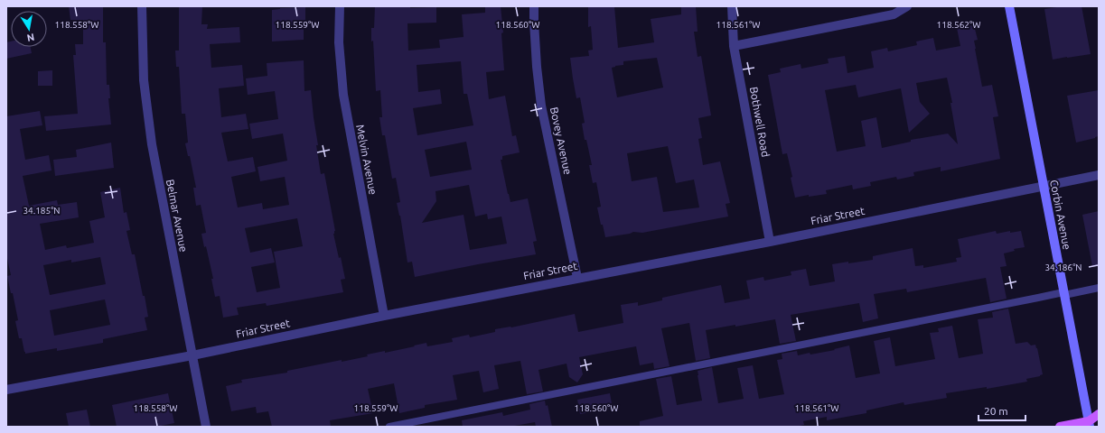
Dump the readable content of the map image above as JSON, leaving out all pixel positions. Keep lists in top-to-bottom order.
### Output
{
  "streets": {
    "main road": ["Corbin Avenue"],
    "street": [
      "Bothwell Road",
      "Bovey Avenue",
      "Melvin Avenue",
      "Belmar Avenue",
      "Friar Street"
    ]
  },
  "crossings": [
    ["Bothwell Road", "Friar Street"],
    ["Bovey Avenue", "Friar Street"],
    ["Melvin Avenue", "Friar Street"],
    ["Corbin Avenue", "Friar Street"],
    ["Belmar Avenue", "Friar Street"]
  ],
  "scale_bar": "20 m",
  "north": "bottom",
  "coordinates": [
    "118.558°W",
    "118.559°W",
    "118.560°W",
    "118.561°W",
    "118.562°W",
    "34.185°N",
    "34.186°N"
  ]
}
